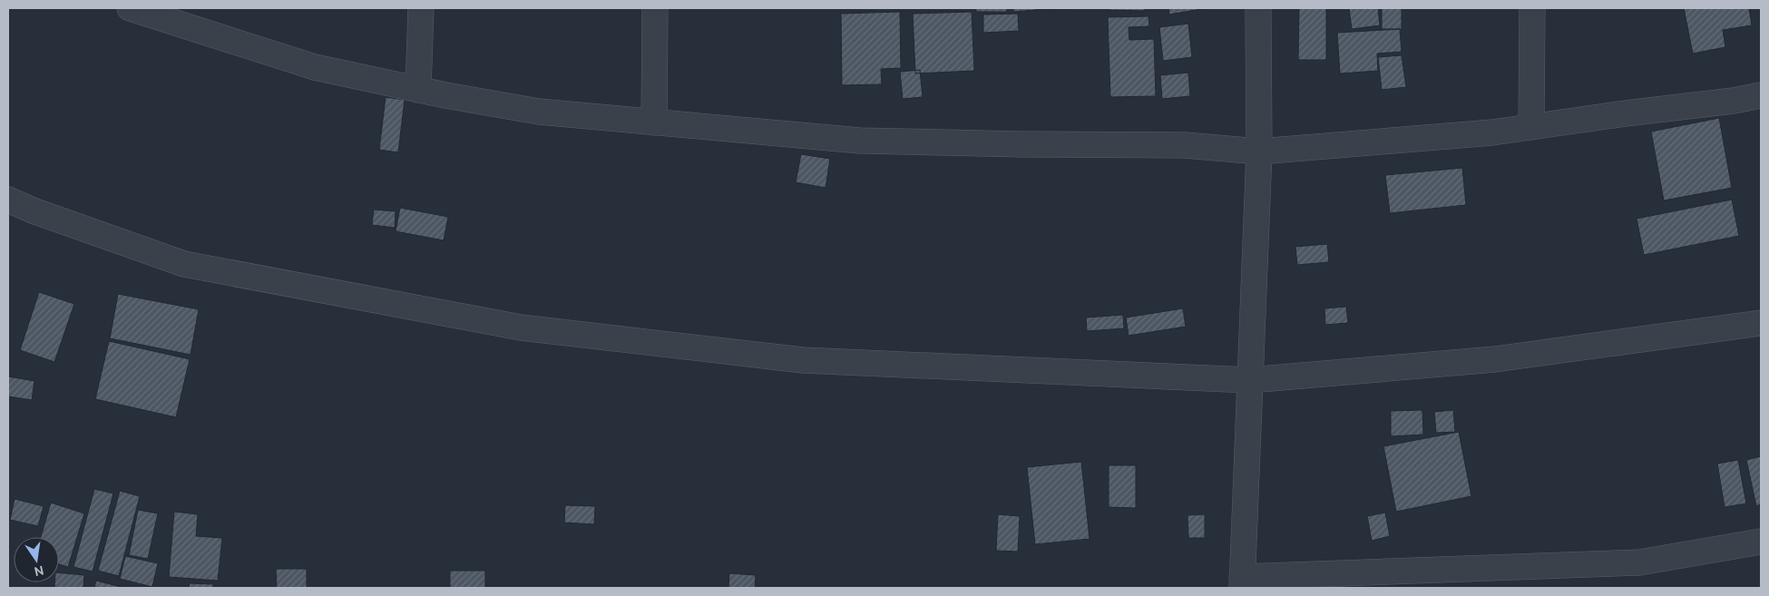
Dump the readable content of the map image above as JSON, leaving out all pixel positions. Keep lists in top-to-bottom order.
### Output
{
  "north": "bottom"
}
